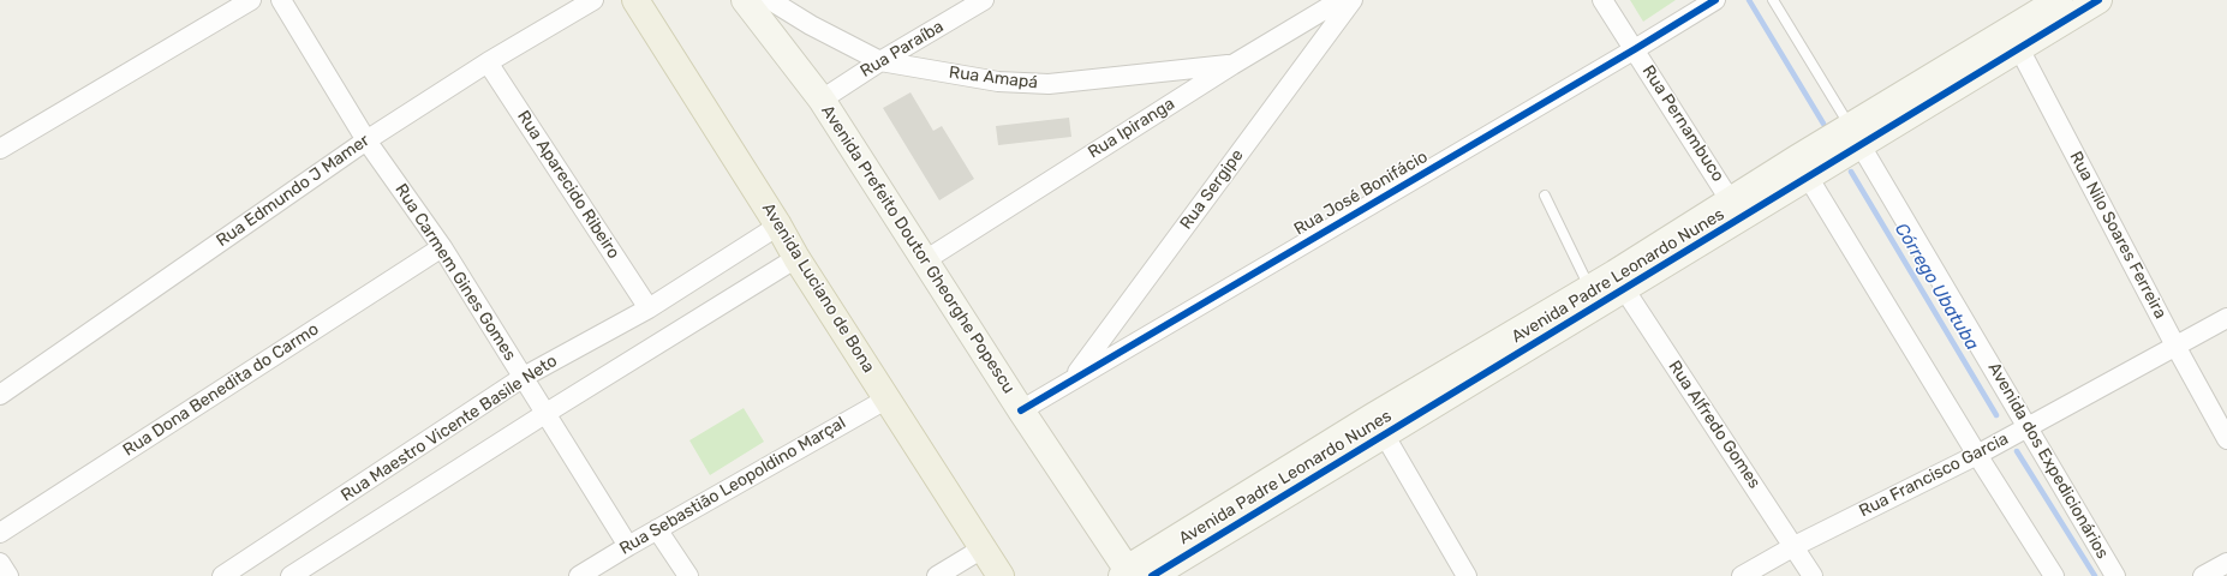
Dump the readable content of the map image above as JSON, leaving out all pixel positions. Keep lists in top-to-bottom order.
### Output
{
  "streets": {
    "main road": ["Avenida Luciano de Bona"],
    "street": [
      "Rua Paraíba",
      "Rua Amapá",
      "Rua Pernambuco",
      "Rua Ipiranga",
      "Rua Aparecido Ribeiro",
      "Rua Sergipe",
      "Rua Edmundo J Mamer",
      "Rua José Bonifácio",
      "Rua Nilo Soares Ferreira",
      "Avenida Prefeito Doutor Gheorghe Popescu",
      "Rua Carmem Gines Gomes",
      "Avenida Padre Leonardo Nunes",
      "Rua Dona Benedita do Carmo",
      "Rua Alfredo Gomes",
      "Rua Maestro Vicente Basile Neto",
      "Avenida dos Expedicionários",
      "Rua Francisco Garcia",
      "Rua Sebastião Leopoldino Marçal"
    ]
  },
  "crossings": [
    ["Rua Paraíba", "Rua Amapá"],
    ["Rua Paraíba", "Avenida Prefeito Doutor Gheorghe Popescu"],
    ["Rua Amapá", "Rua Ipiranga"],
    ["Rua Pernambuco", "Rua José Bonifácio"],
    ["Rua Pernambuco", "Avenida Padre Leonardo Nunes"],
    ["Rua Ipiranga", "Avenida Prefeito Doutor Gheorghe Popescu"],
    ["Rua Aparecido Ribeiro", "Rua Edmundo J Mamer"],
    ["Rua Aparecido Ribeiro", "Rua Maestro Vicente Basile Neto"],
    ["Rua Sergipe", "Rua José Bonifácio"],
    ["Rua Edmundo J Mamer", "Rua Carmem Gines Gomes"],
    ["Rua José Bonifácio", "Avenida Prefeito Doutor Gheorghe Popescu"],
    ["Rua Nilo Soares Ferreira", "Avenida Padre Leonardo Nunes"],
    ["Rua Nilo Soares Ferreira", "Rua Francisco Garcia"],
    ["Avenida Prefeito Doutor Gheorghe Popescu", "Avenida Padre Leonardo Nunes"],
    ["Rua Carmem Gines Gomes", "Rua Dona Benedita do Carmo"],
    ["Rua Carmem Gines Gomes", "Rua Maestro Vicente Basile Neto"],
    ["Rua Carmem Gines Gomes", "Rua Sebastião Leopoldino Marçal"],
    ["Avenida Padre Leonardo Nunes", "Rua Alfredo Gomes"],
    ["Avenida Padre Leonardo Nunes", "Avenida dos Expedicionários"],
    ["Avenida Luciano de Bona", "Rua Maestro Vicente Basile Neto"],
    ["Avenida Luciano de Bona", "Rua Sebastião Leopoldino Marçal"],
    ["Rua Alfredo Gomes", "Rua Francisco Garcia"],
    ["Avenida dos Expedicionários", "Rua Francisco Garcia"]
  ],
  "water": ["Córrego Ubatuba"]
}
